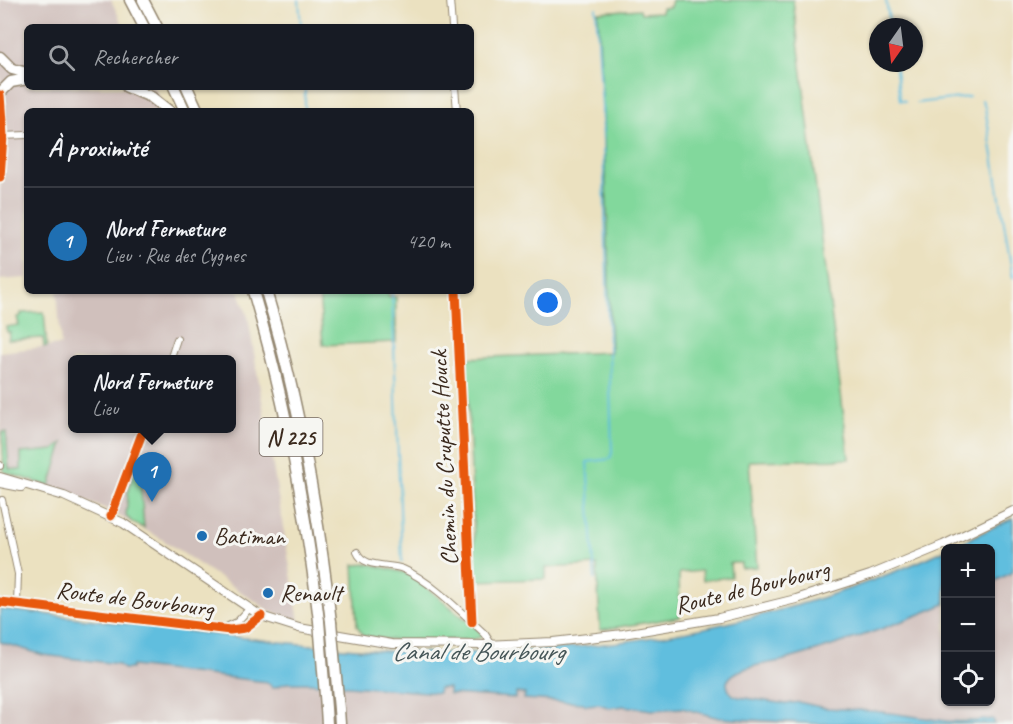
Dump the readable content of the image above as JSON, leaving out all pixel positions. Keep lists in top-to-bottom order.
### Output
{
  "streets": {
    "highway": ["N 225"],
    "main road": ["Route de Bourbourg"],
    "street": ["Chemin du Cruputte Houck"]
  },
  "water": ["Canal de Bourbourg"],
  "places": ["Batiman", "Renault"],
  "north": "bottom",
  "page": {
    "search": "Rechercher",
    "heading": "À proximité",
    "list": [
      {
        "mark": "1",
        "name": "Nord Fermeture",
        "note": "Lieu · Rue des Cygnes",
        "value": "420 m"
      }
    ],
    "popup": ["Nord Fermeture", "Lieu"],
    "pins": "1",
    "map_buttons": ["+", "−"]
  }
}
